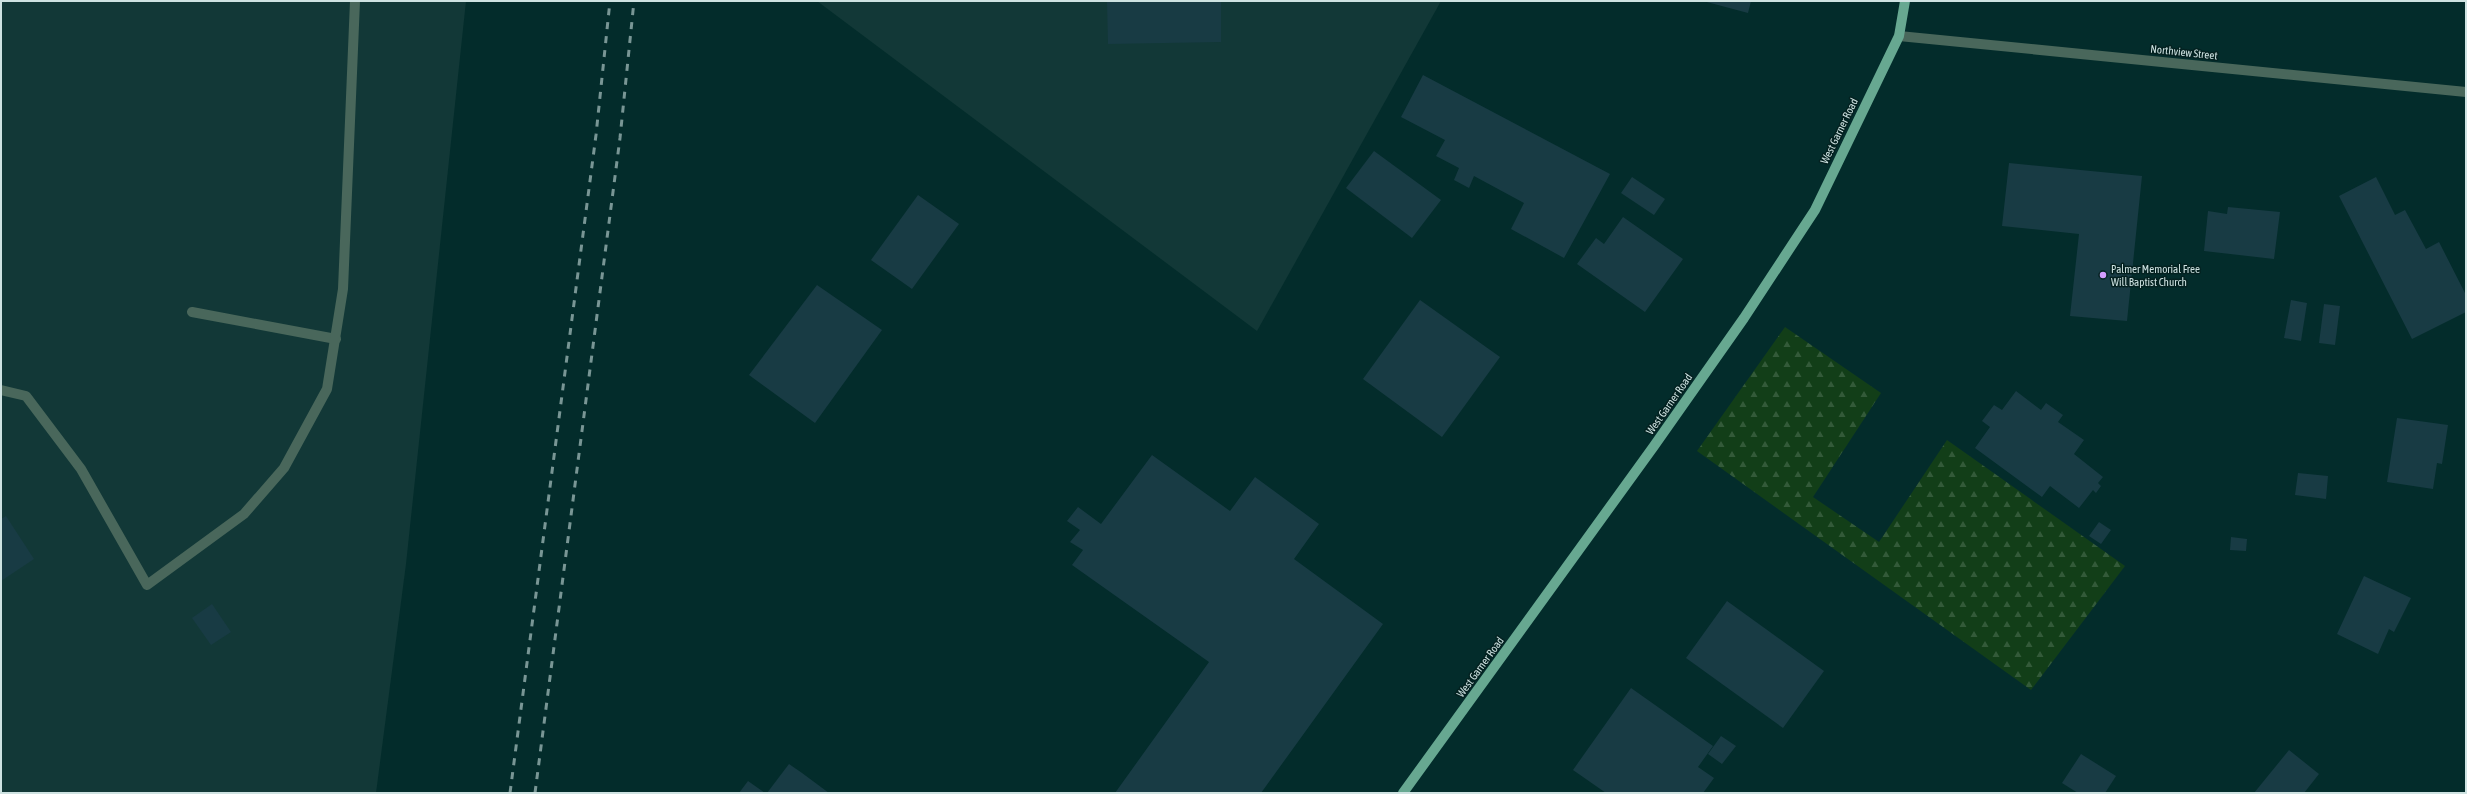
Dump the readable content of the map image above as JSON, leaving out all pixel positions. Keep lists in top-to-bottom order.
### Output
{
  "streets": {
    "main road": ["West Garner Road"],
    "street": ["Northview Street"]
  },
  "crossings": [
    ["Northview Street", "West Garner Road"]
  ],
  "places": ["Palmer Memorial Free Will Baptist Church"]
}
